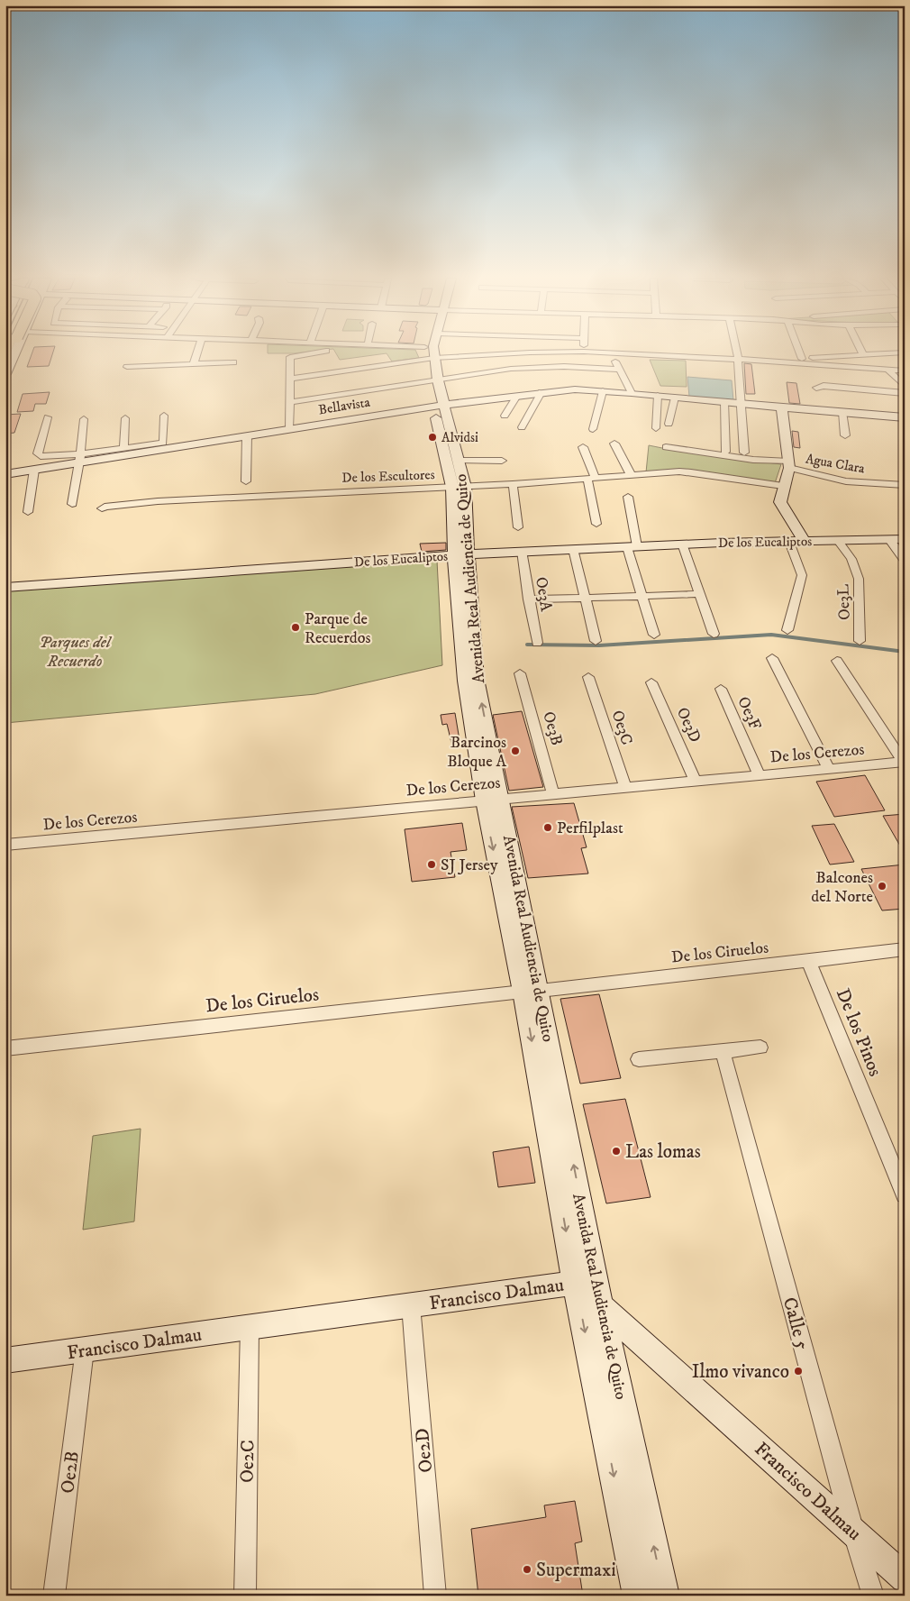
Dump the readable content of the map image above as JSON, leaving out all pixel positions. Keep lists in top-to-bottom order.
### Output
{
  "streets": {
    "main road": [
      "Bellavista",
      "De los Eucaliptos",
      "Avenida Real Audiencia de Quito",
      "Francisco Dalmau"
    ],
    "street": [
      "Agua Clara",
      "De los Escultores",
      "Oe3A",
      "Oe3L",
      "Oe3F",
      "Oe3D",
      "Oe3C",
      "Oe3B",
      "De los Cerezos",
      "De los Ciruelos",
      "De los Pinos",
      "Calle 5",
      "Oe2D",
      "Oe2C",
      "Oe2B"
    ]
  },
  "crossings": [
    ["Bellavista", "Avenida Real Audiencia de Quito"],
    ["De los Escultores", "Avenida Real Audiencia de Quito"],
    ["De los Eucaliptos", "Avenida Real Audiencia de Quito"],
    ["De los Eucaliptos", "Oe3A"],
    ["De los Eucaliptos", "Oe3L"],
    ["Avenida Real Audiencia de Quito", "De los Cerezos"],
    ["Avenida Real Audiencia de Quito", "De los Ciruelos"],
    ["Avenida Real Audiencia de Quito", "Francisco Dalmau"],
    ["Oe3F", "De los Cerezos"],
    ["Oe3D", "De los Cerezos"],
    ["Oe3C", "De los Cerezos"],
    ["Oe3B", "De los Cerezos"],
    ["De los Ciruelos", "De los Pinos"],
    ["Francisco Dalmau", "Calle 5"],
    ["Francisco Dalmau", "Oe2D"],
    ["Francisco Dalmau", "Oe2C"],
    ["Francisco Dalmau", "Oe2B"]
  ],
  "parks": ["Parques del Recuerdo"],
  "places": [
    "Alvidsi",
    "Parque de Recuerdos",
    "Barcinos Bloque A",
    "Perfilplast",
    "SJ Jersey",
    "Balcones del Norte",
    "Las lomas",
    "Ilmo vivanco",
    "Supermaxi"
  ]
}
